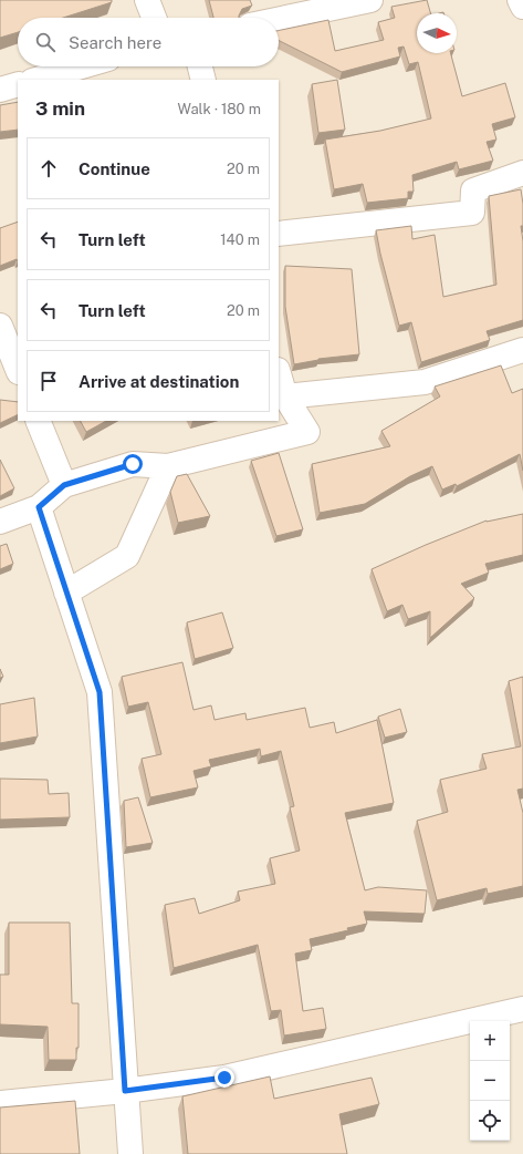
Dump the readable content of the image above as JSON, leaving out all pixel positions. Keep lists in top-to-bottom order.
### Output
{
  "north": "right",
  "page": {
    "search": "Search here",
    "heading": ["3 min", "Walk · 180 m"],
    "list": [
      ["Continue", "20 m"],
      ["Turn left", "140 m"],
      ["Turn left", "20 m"],
      "Arrive at destination"
    ],
    "map_buttons": ["+", "−"]
  }
}
